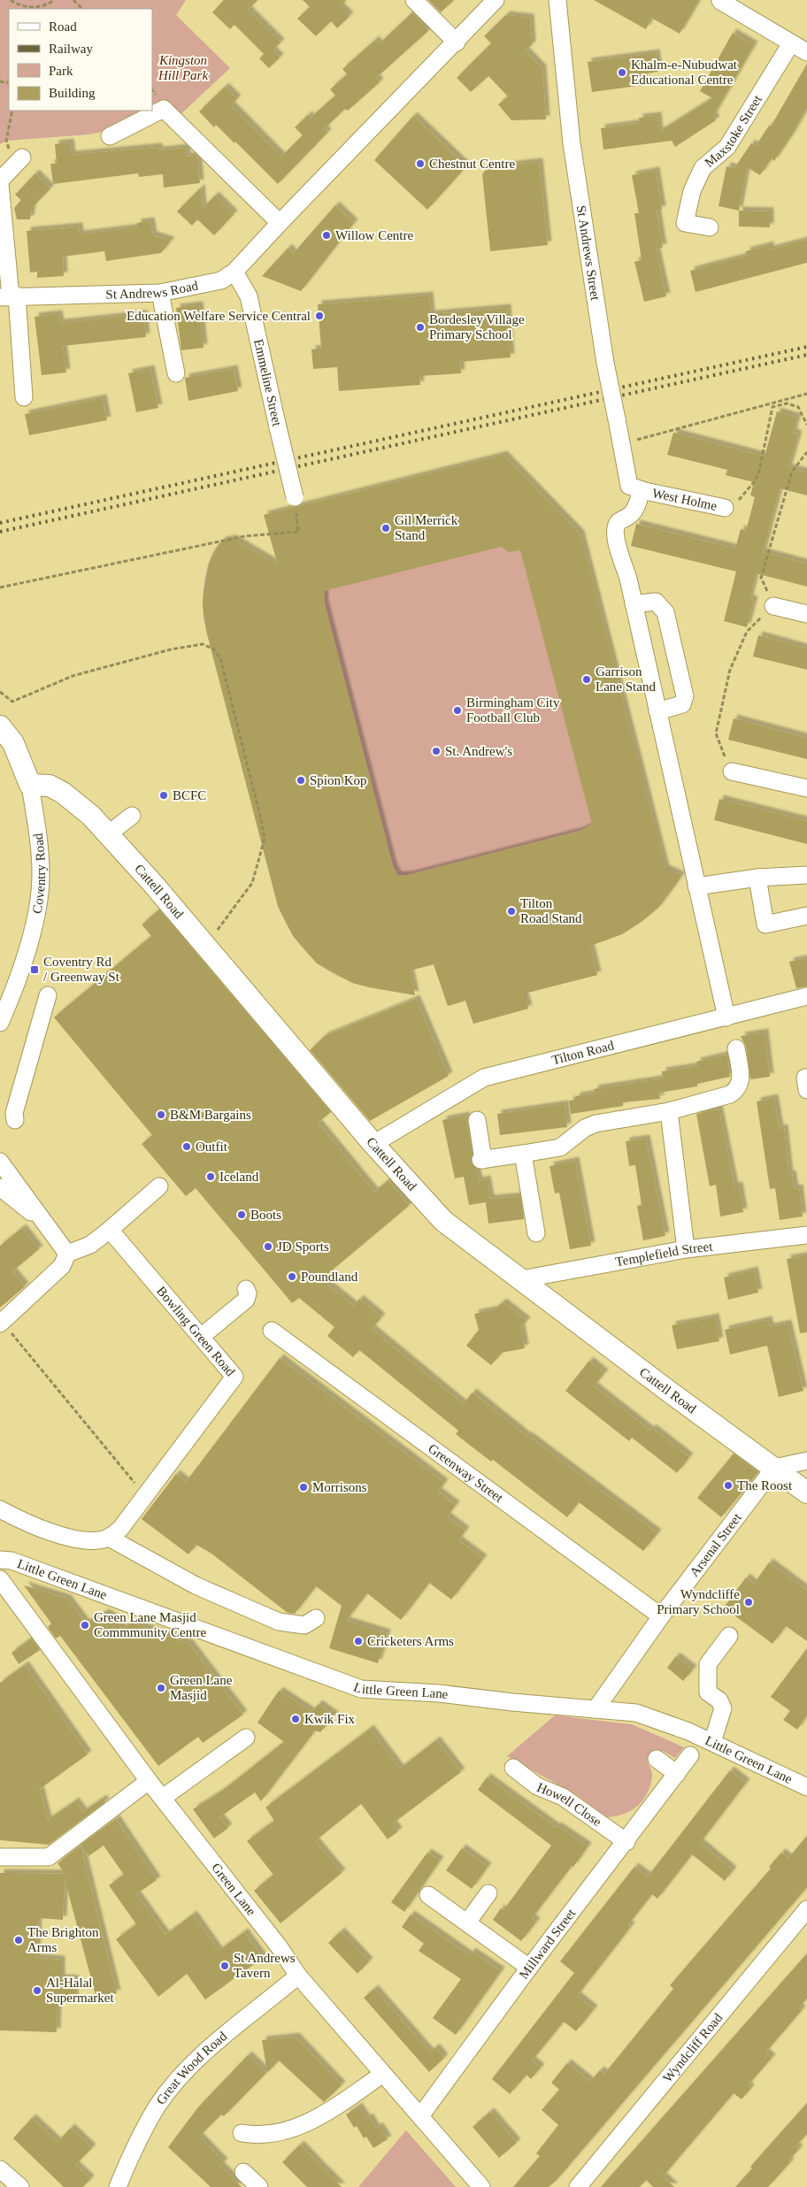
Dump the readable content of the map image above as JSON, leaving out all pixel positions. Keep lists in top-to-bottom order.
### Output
{
  "streets": {
    "main road": ["Coventry Road", "Cattell Road"],
    "street": [
      "Maxstoke Street",
      "St Andrews Street",
      "St Andrews Road",
      "Emmeline Street",
      "West Holme",
      "Tilton Road",
      "Templefield Street",
      "Bowling Green Road",
      "Greenway Street",
      "Arsenal Street",
      "Little Green Lane",
      "Howell Close",
      "Green Lane",
      "Millward Street",
      "Wyndcliff Road",
      "Great Wood Road"
    ]
  },
  "crossings": [
    ["St Andrews Street", "West Holme"],
    ["St Andrews Road", "Emmeline Street"],
    ["Coventry Road", "Cattell Road"],
    ["Cattell Road", "Tilton Road"],
    ["Cattell Road", "Templefield Street"],
    ["Cattell Road", "Arsenal Street"],
    ["Greenway Street", "Arsenal Street"],
    ["Arsenal Street", "Little Green Lane"],
    ["Howell Close", "Millward Street"],
    ["Green Lane", "Millward Street"],
    ["Green Lane", "Great Wood Road"]
  ],
  "parks": ["Kingston Hill Park"],
  "places": {
    "other": [
      "Khalm-e-Nubudwat Educational Centre",
      "Chestnut Centre",
      "Willow Centre",
      "Education Welfare Service Central",
      "Bordesley Village Primary School",
      "Gil Merrick Stand",
      "Garrison Lane Stand",
      "Birmingham City Football Club",
      "St. Andrew's",
      "Spion Kop",
      "BCFC",
      "Tilton Road Stand",
      "B&M Bargains",
      "Outfit",
      "Iceland",
      "Boots",
      "JD Sports",
      "Poundland",
      "The Roost",
      "Morrisons",
      "Wyndcliffe Primary School",
      "Green Lane Masjid Commmunity Centre",
      "Cricketers Arms",
      "Green Lane Masjid",
      "Kwik Fix",
      "The Brighton Arms",
      "St Andrews Tavern",
      "Al-Halal Supermarket"
    ],
    "transit": ["Coventry Rd / Greenway St"]
  },
  "legend": [
    "Road",
    "Railway",
    "Park",
    "Building"
  ]
}
